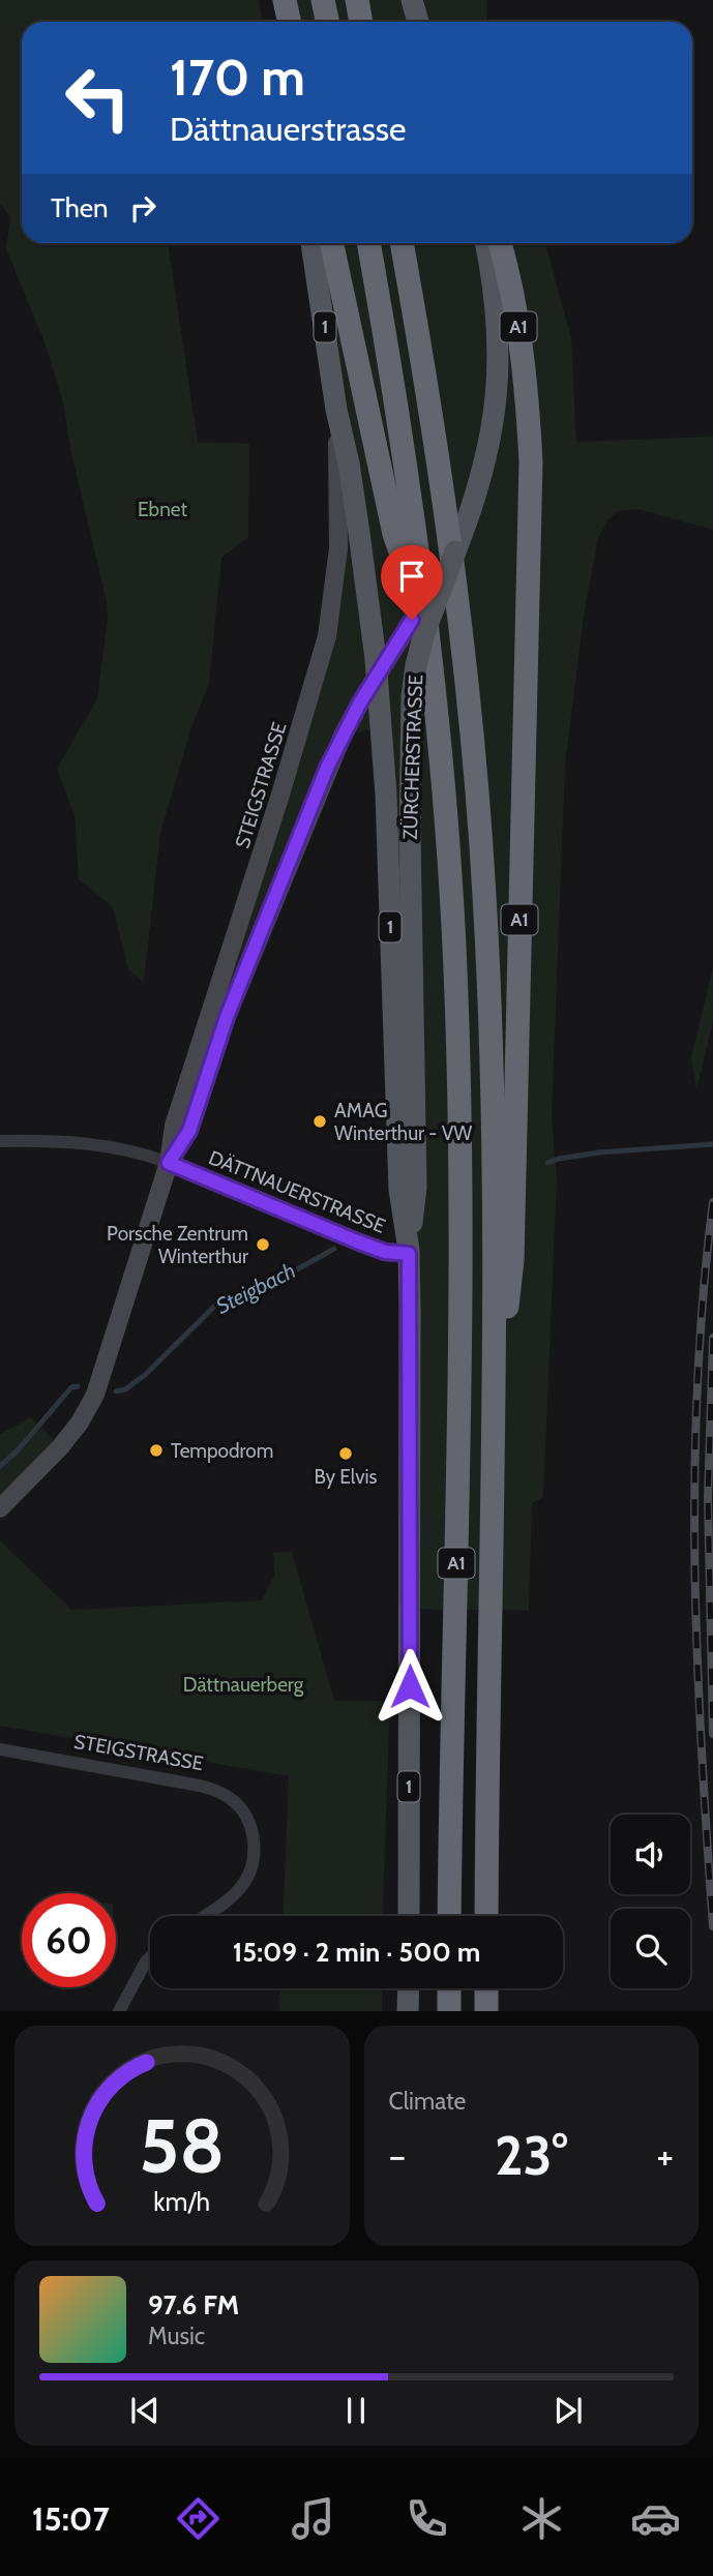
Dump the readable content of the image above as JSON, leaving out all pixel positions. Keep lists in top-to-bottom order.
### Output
{
  "streets": {
    "highway": ["A1"],
    "main road": [
      "1",
      "ZÜRCHERSTRASSE",
      "STEIGSTRASSE",
      "DÄTTNAUERSTRASSE"
    ]
  },
  "crossings": [
    ["ZÜRCHERSTRASSE", "STEIGSTRASSE"],
    ["ZÜRCHERSTRASSE", "DÄTTNAUERSTRASSE"],
    ["STEIGSTRASSE", "DÄTTNAUERSTRASSE"]
  ],
  "water": ["Steigbach"],
  "parks": ["Ebnet", "Dättnauerberg"],
  "places": [
    "AMAG Winterthur - VW",
    "Porsche Zentrum Winterthur",
    "Tempodrom",
    "By Elvis"
  ],
  "page": {
    "turn": ["170 m", "Dättnauerstrasse"],
    "then": "Then",
    "limit": "60",
    "trip": "15:09 · 2 min · 500 m",
    "tile": "Climate",
    "heat": ["−", "23°", "+"],
    "song": ["97.6 FM", "Music"],
    "tabs": "15:07",
    "gauge": ["58", "km/h"]
  }
}
